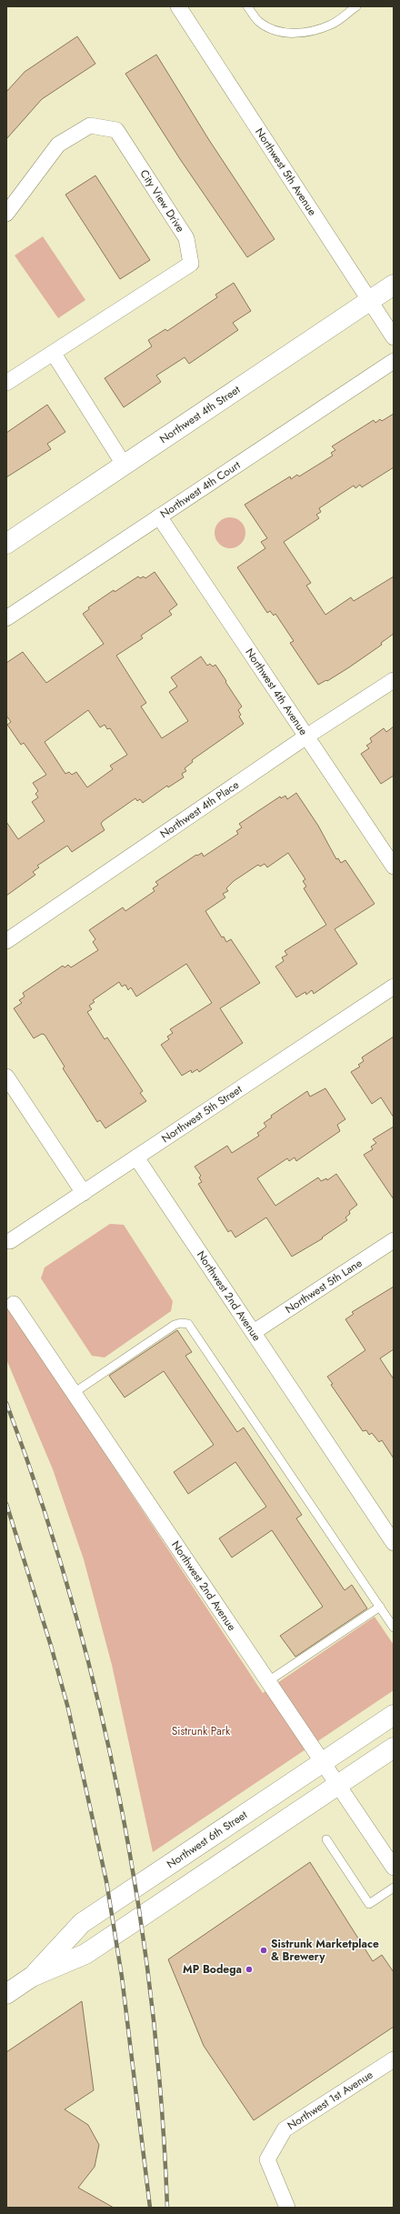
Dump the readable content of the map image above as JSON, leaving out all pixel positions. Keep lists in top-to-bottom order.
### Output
{
  "streets": {
    "street": [
      "Northwest 5th Avenue",
      "City View Drive",
      "Northwest 4th Street",
      "Northwest 4th Court",
      "Northwest 4th Avenue",
      "Northwest 4th Place",
      "Northwest 5th Street",
      "Northwest 5th Lane",
      "Northwest 2nd Avenue",
      "Northwest 6th Street",
      "Northwest 1st Avenue"
    ]
  },
  "crossings": [
    ["Northwest 5th Avenue", "Northwest 4th Street"],
    ["Northwest 4th Court", "Northwest 4th Avenue"],
    ["Northwest 4th Avenue", "Northwest 4th Place"],
    ["Northwest 5th Street", "Northwest 2nd Avenue"],
    ["Northwest 5th Lane", "Northwest 2nd Avenue"],
    ["Northwest 2nd Avenue", "Northwest 6th Street"]
  ],
  "parks": ["Sistrunk Park"],
  "places": ["Sistrunk Marketplace & Brewery", "MP Bodega"]
}
